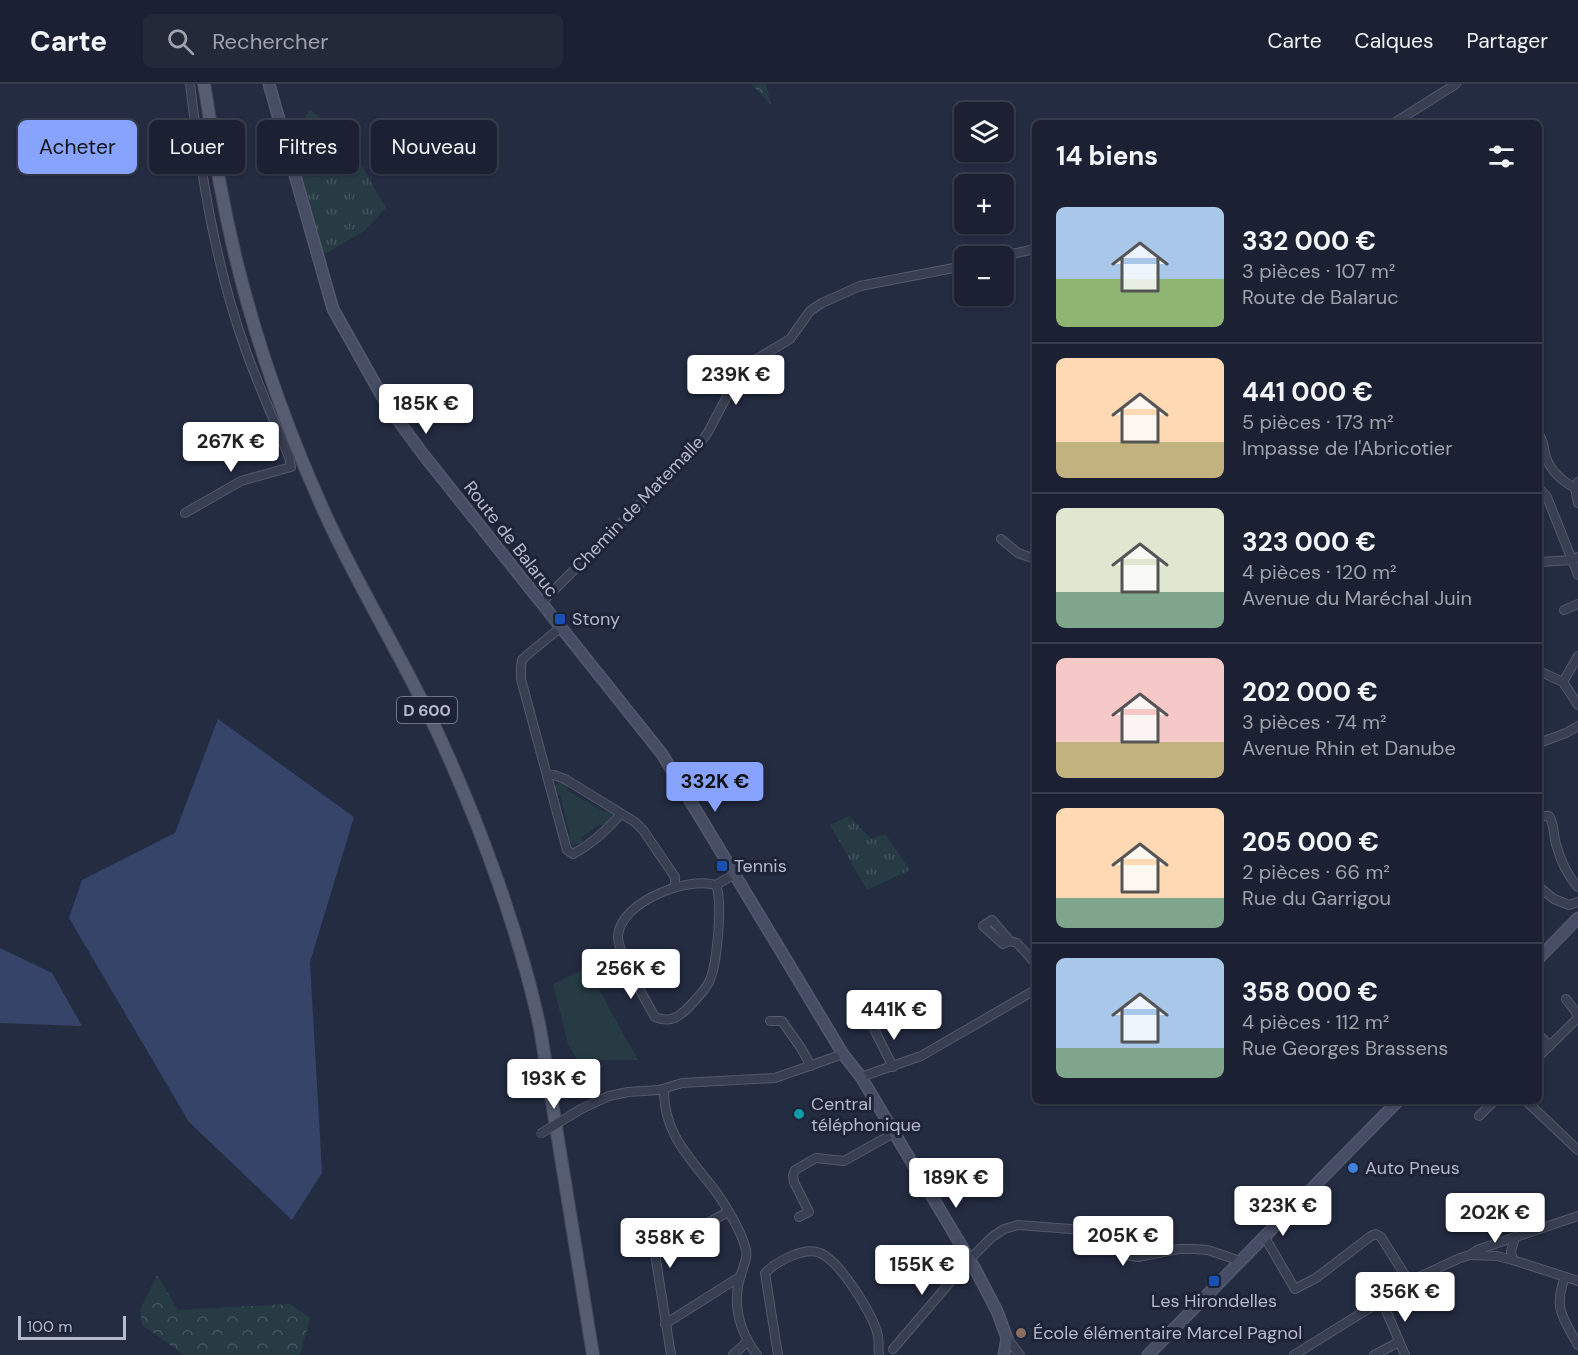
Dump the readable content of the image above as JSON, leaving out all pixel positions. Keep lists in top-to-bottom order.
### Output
{
  "streets": {
    "main road": ["D 600"],
    "street": ["Chemin de Matemalle", "Route de Balaruc"]
  },
  "crossings": [
    ["Chemin de Matemalle", "Route de Balaruc"]
  ],
  "places": {
    "transit": ["Stony", "Tennis", "Les Hirondelles"],
    "other": ["Central téléphonique", "Auto Pneus", "École élémentaire Marcel Pagnol"]
  },
  "scale_bar": "100 m",
  "page": {
    "header": "Carte",
    "search": "Rechercher",
    "nav": ["Carte", "Calques", "Partager"],
    "map_buttons": ["+", "−"],
    "chip": [
      "Acheter",
      "Louer",
      "Filtres",
      "Nouveau"
    ],
    "heading": "14 biens",
    "list": [
      {
        "name": "332 000 €",
        "note": "3 pièces · 107 m² · Route de Balaruc"
      },
      {
        "name": "441 000 €",
        "note": "5 pièces · 173 m² · Impasse de l'Abricotier"
      },
      {
        "name": "323 000 €",
        "note": "4 pièces · 120 m² · Avenue du Maréchal Juin"
      },
      {
        "name": "202 000 €",
        "note": "3 pièces · 74 m² · Avenue Rhin et Danube"
      },
      {
        "name": "205 000 €",
        "note": "2 pièces · 66 m² · Rue du Garrigou"
      },
      {
        "name": "358 000 €",
        "note": "4 pièces · 112 m² · Rue Georges Brassens"
      }
    ],
    "price": [
      "239K €",
      "185K €",
      "267K €",
      "332K €",
      "256K €",
      "441K €",
      "193K €",
      "189K €",
      "323K €",
      "202K €",
      "205K €",
      "358K €",
      "155K €",
      "356K €"
    ],
    "scale": "100 m"
  }
}
